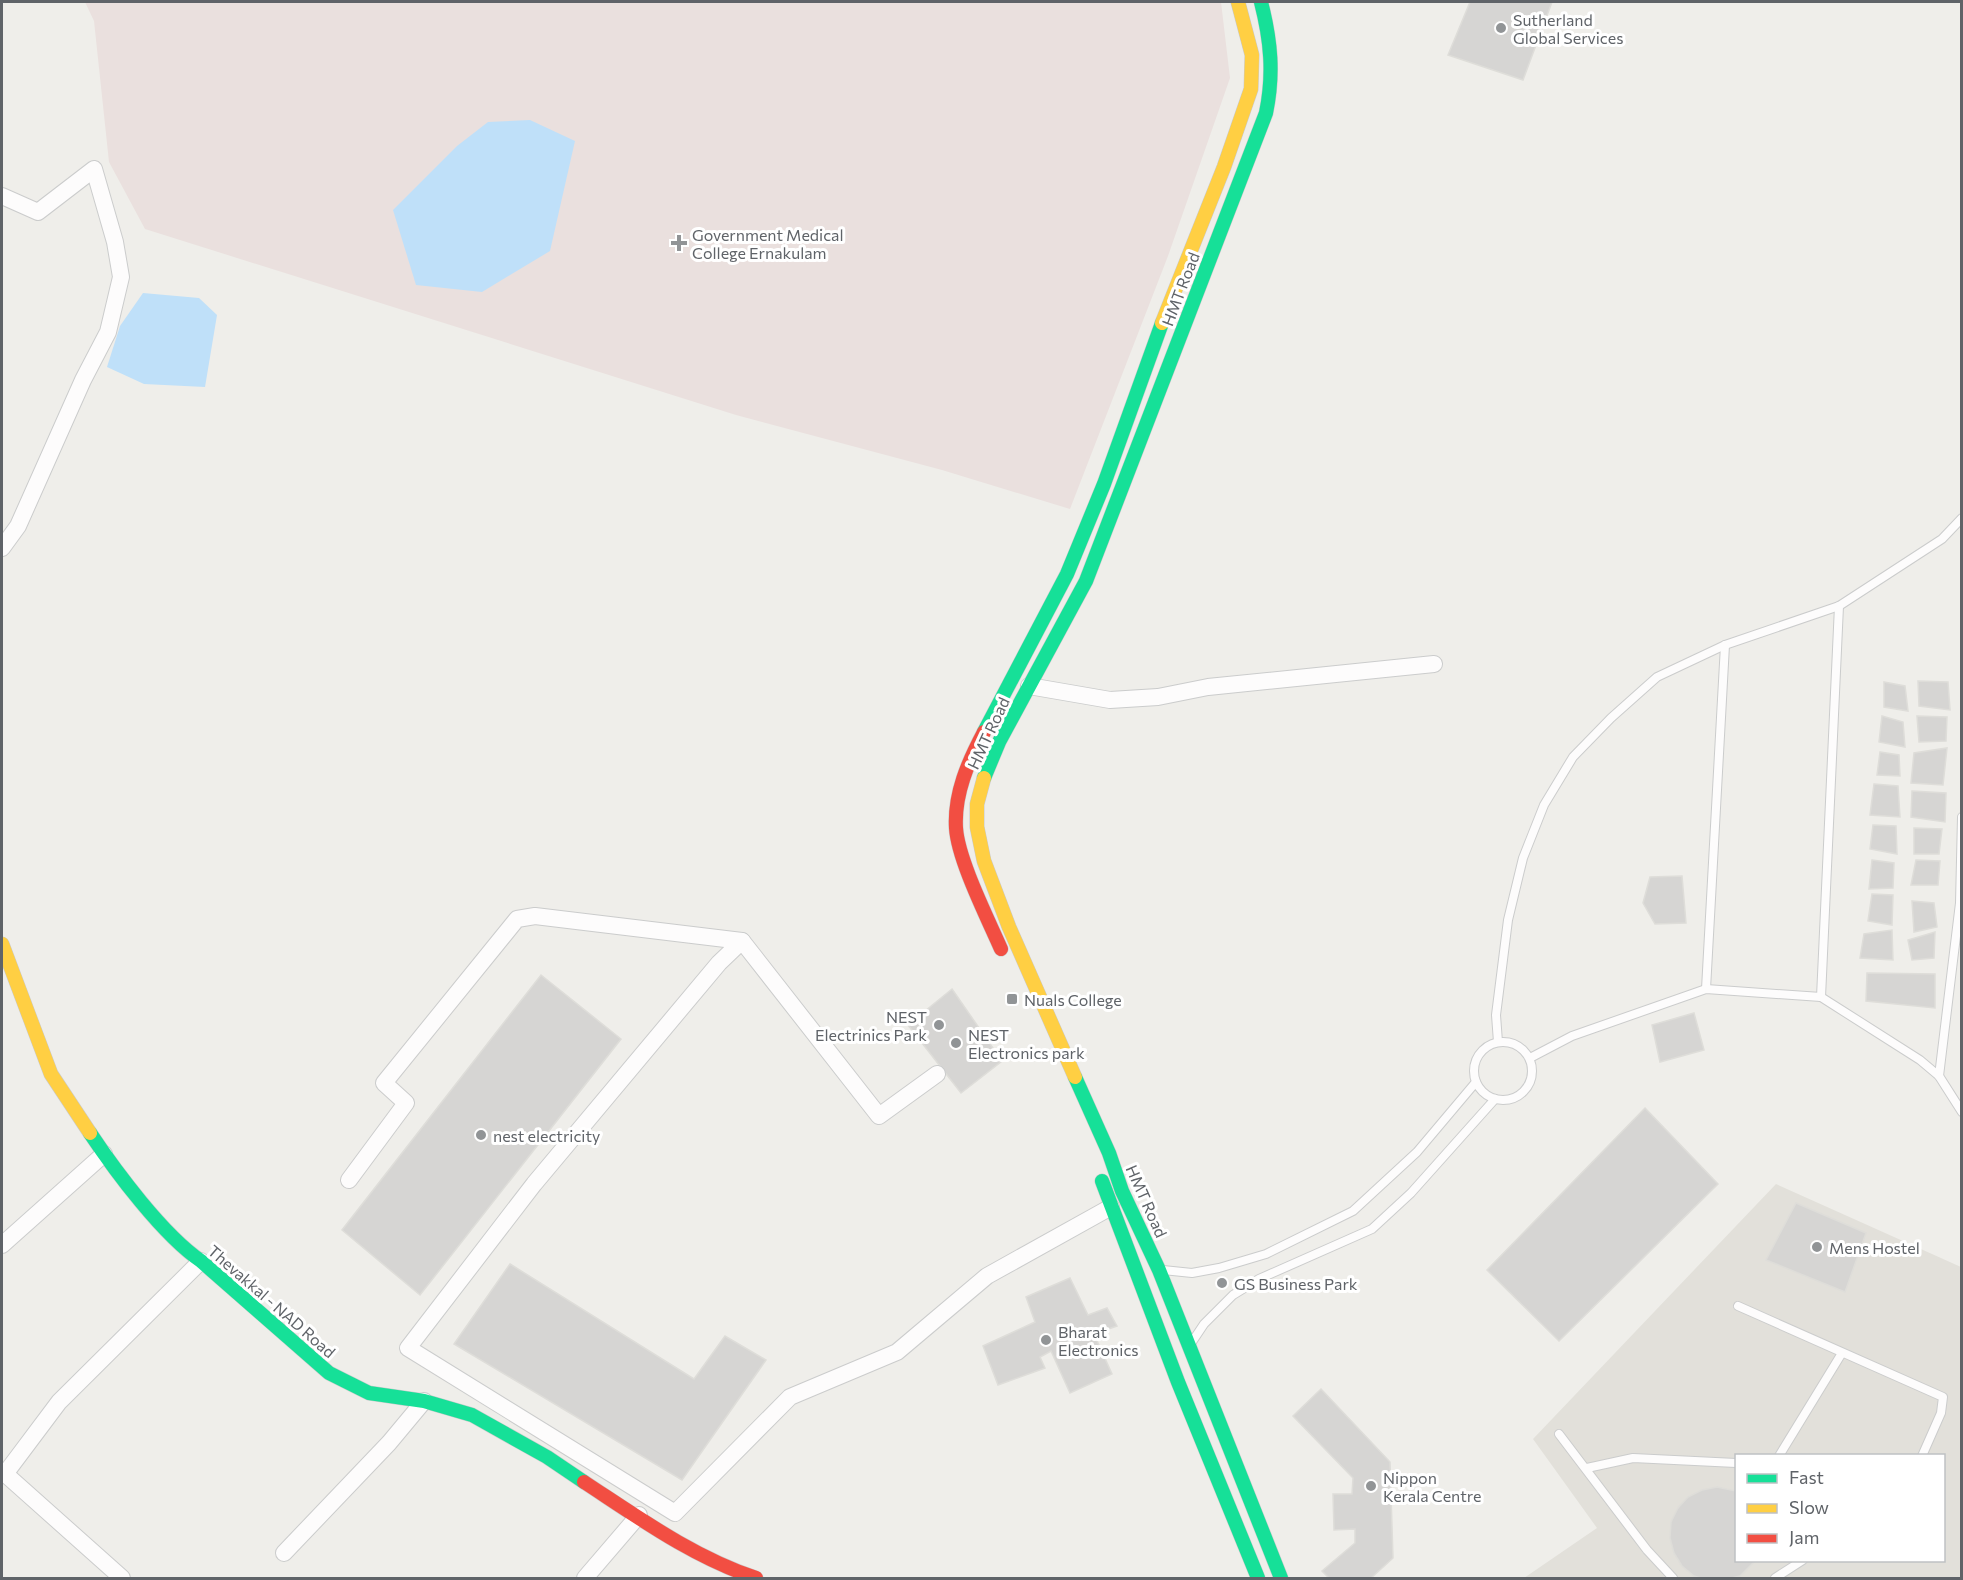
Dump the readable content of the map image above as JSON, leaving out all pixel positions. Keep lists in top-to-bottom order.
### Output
{
  "streets": {
    "main road": ["HMT Road", "Thevakkal - NAD Road"]
  },
  "places": {
    "other": [
      "Sutherland Global Services",
      "NEST Electrinics Park",
      "NEST Electronics park",
      "nest electricity",
      "Mens Hostel",
      "GS Business Park",
      "Bharat Electronics",
      "Nippon Kerala Centre"
    ],
    "health": ["Government Medical College Ernakulam"],
    "transit": ["Nuals College"]
  },
  "legend": ["Fast", "Slow", "Jam"]
}
